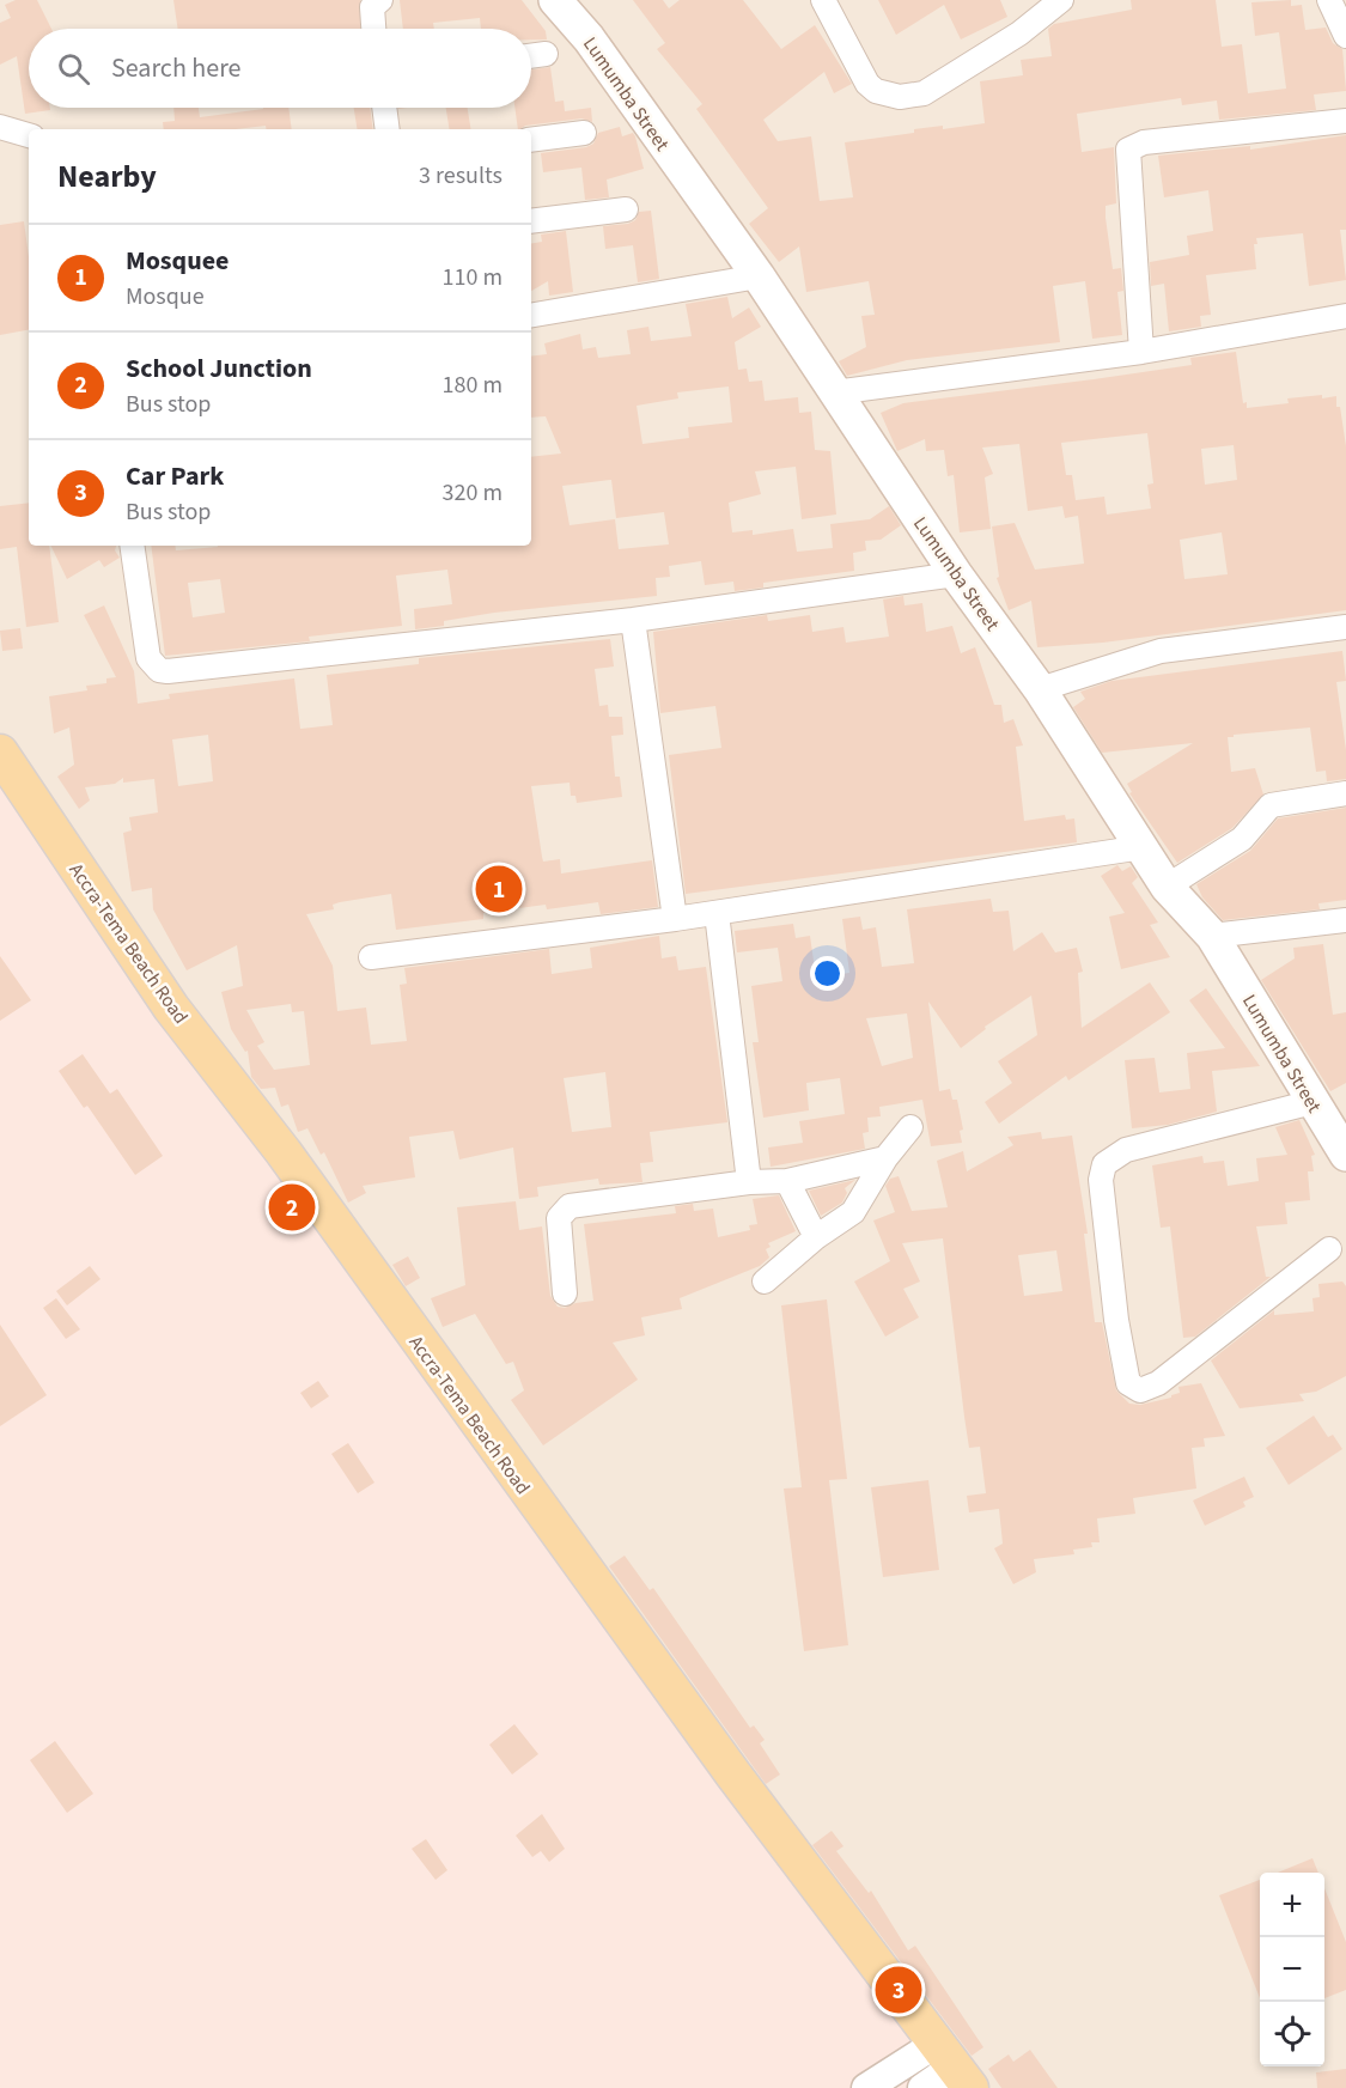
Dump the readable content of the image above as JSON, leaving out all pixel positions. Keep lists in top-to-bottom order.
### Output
{
  "streets": {
    "main road": ["Lumumba Street", "Accra-Tema Beach Road"]
  },
  "page": {
    "search": "Search here",
    "heading": ["Nearby", "3 results"],
    "list": [
      {
        "mark": "1",
        "name": "Mosquee",
        "note": "Mosque",
        "value": "110 m"
      },
      {
        "mark": "2",
        "name": "School Junction",
        "note": "Bus stop",
        "value": "180 m"
      },
      {
        "mark": "3",
        "name": "Car Park",
        "note": "Bus stop",
        "value": "320 m"
      }
    ],
    "pins": ["1", "2", "3"],
    "map_buttons": ["+", "−"]
  }
}
